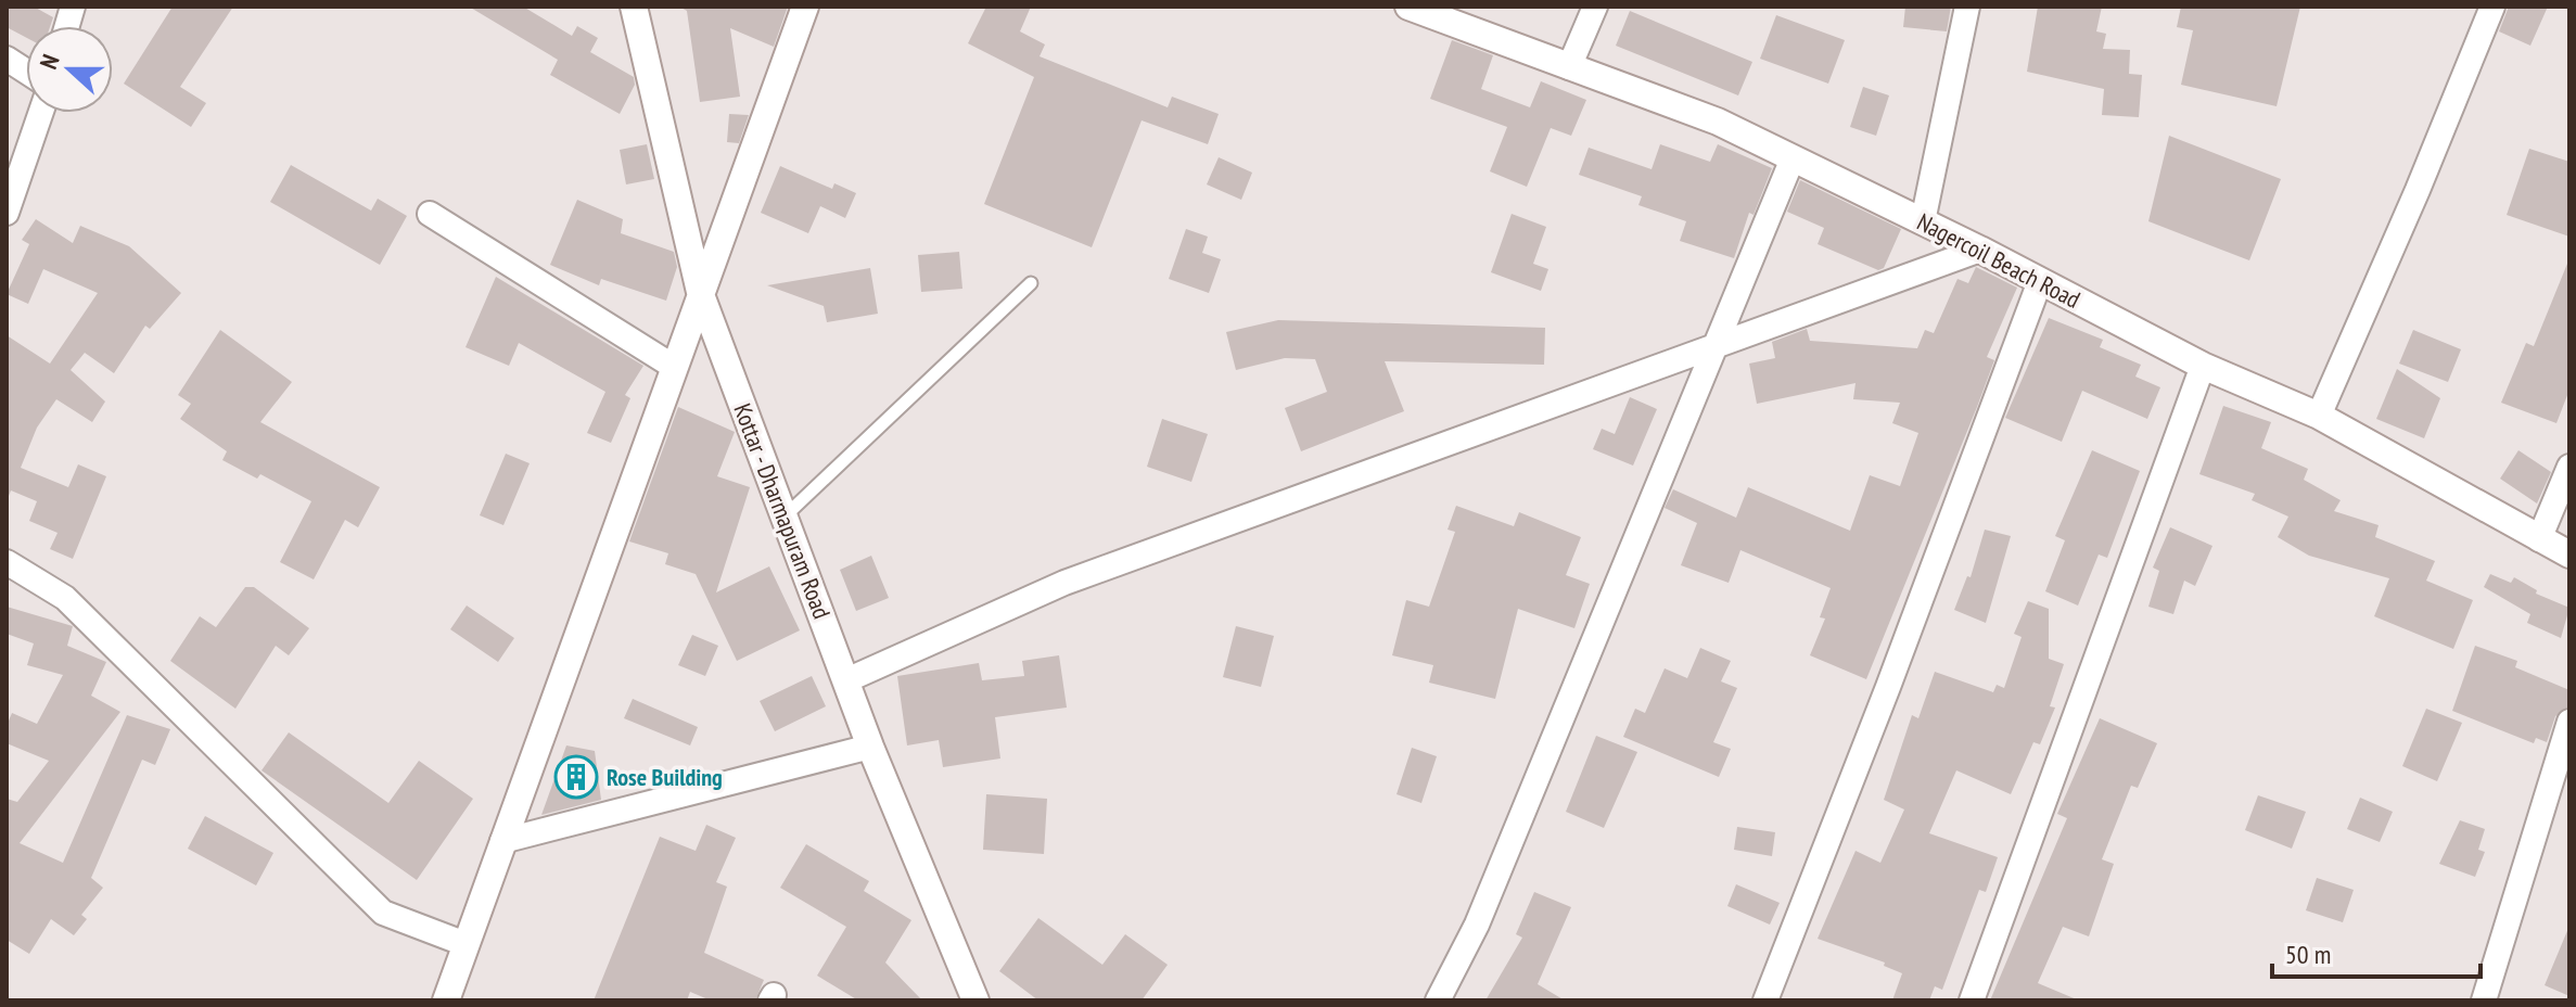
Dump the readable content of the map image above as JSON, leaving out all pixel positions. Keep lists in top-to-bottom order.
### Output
{
  "streets": {
    "main road": ["Nagercoil Beach Road", "Kottar - Dharmapuram Road"]
  },
  "places": {
    "building": ["Rose Building"]
  },
  "scale_bar": "50 m",
  "north": "left"
}
